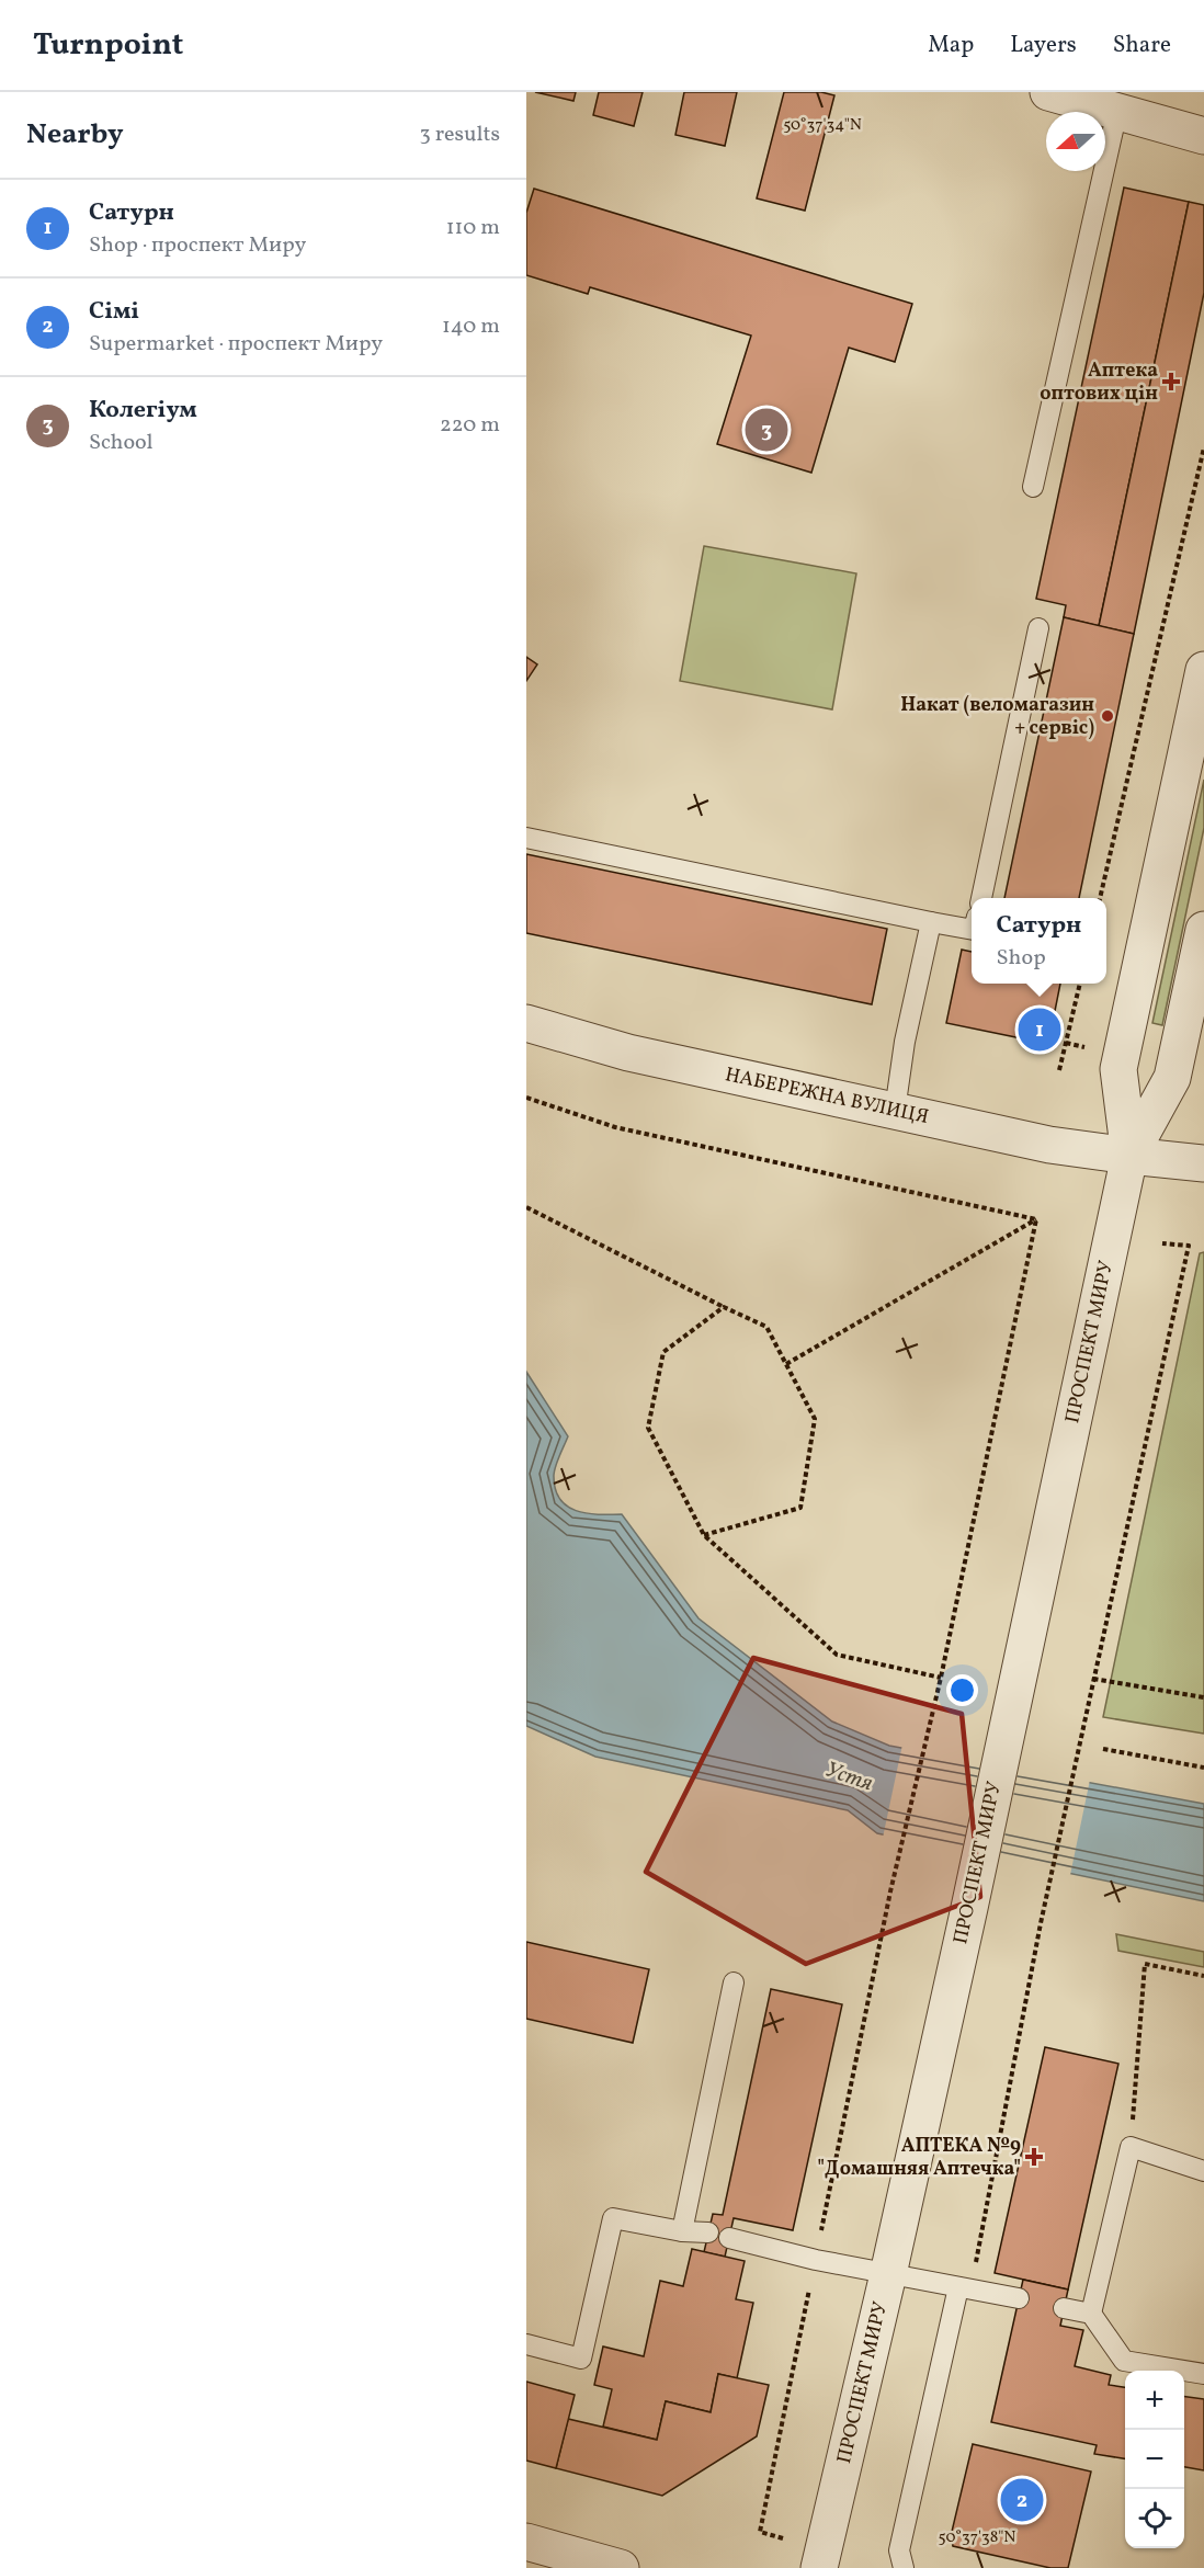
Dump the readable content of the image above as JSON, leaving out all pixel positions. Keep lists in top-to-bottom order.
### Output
{
  "streets": {
    "street": ["НАБЕРЕЖНА ВУЛИЦЯ", "ПРОСПЕКТ МИРУ"]
  },
  "crossings": [
    ["НАБЕРЕЖНА ВУЛИЦЯ", "ПРОСПЕКТ МИРУ"]
  ],
  "water": ["Устя"],
  "places": {
    "health": ["Аптека оптових цін", "АПТЕКА №9 \"Домашняя Аптечка\""],
    "other": ["Накат (веломагазин + сервіс)"]
  },
  "north": "left",
  "page": {
    "header": "Turnpoint",
    "nav": ["Map", "Layers", "Share"],
    "heading": ["Nearby", "3 results"],
    "list": [
      {
        "mark": "1",
        "name": "Сатурн",
        "note": "Shop · проспект Миру",
        "value": "110 m"
      },
      {
        "mark": "2",
        "name": "Сімі",
        "note": "Supermarket · проспект Миру",
        "value": "140 m"
      },
      {
        "mark": "3",
        "name": "Колегіум",
        "note": "School",
        "value": "220 m"
      }
    ],
    "pins": ["3", "1", "2"],
    "popup": ["Сатурн", "Shop"],
    "map_buttons": ["+", "−"]
  },
  "coordinates": ["50°37'34\"N", "50°37'38\"N"]
}
